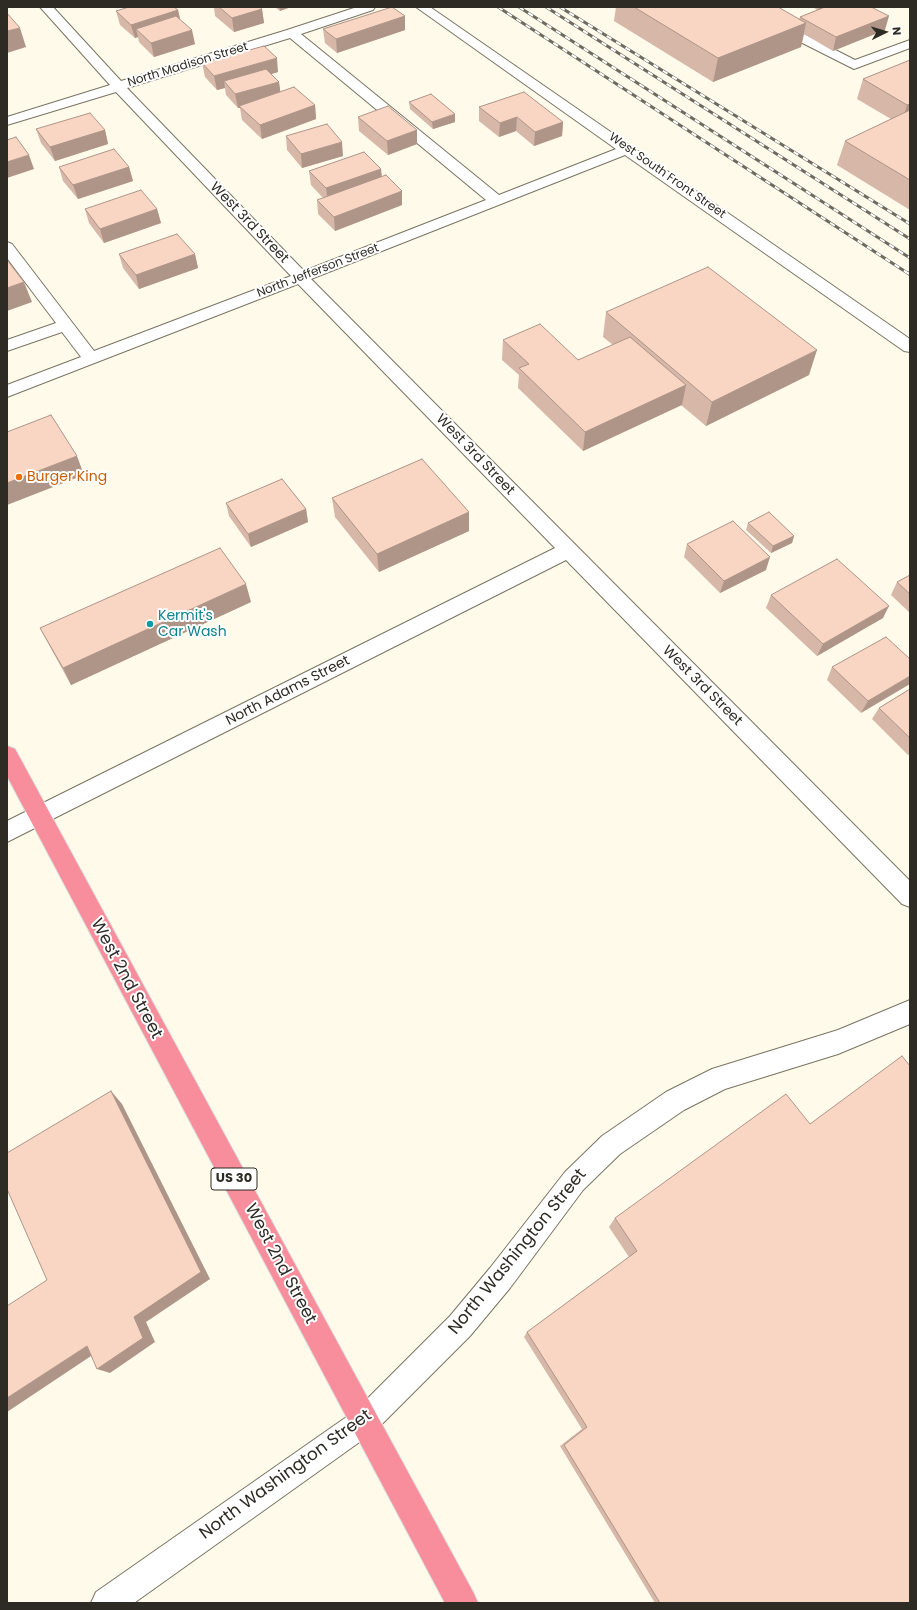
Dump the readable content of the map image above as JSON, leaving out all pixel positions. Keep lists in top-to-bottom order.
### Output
{
  "streets": {
    "highway": ["West 2nd Street", "US 30"],
    "street": [
      "North Madison Street",
      "West South Front Street",
      "West 3rd Street",
      "North Jefferson Street",
      "North Adams Street",
      "North Washington Street"
    ]
  },
  "crossings": [
    ["North Madison Street", "West 3rd Street"],
    ["West South Front Street", "North Jefferson Street"],
    ["West 3rd Street", "North Jefferson Street"],
    ["West 3rd Street", "North Adams Street"],
    ["North Adams Street", "West 2nd Street"],
    ["West 2nd Street", "North Washington Street"]
  ],
  "places": ["Burger King", "Kermit's Car Wash"],
  "north": "right"
}
